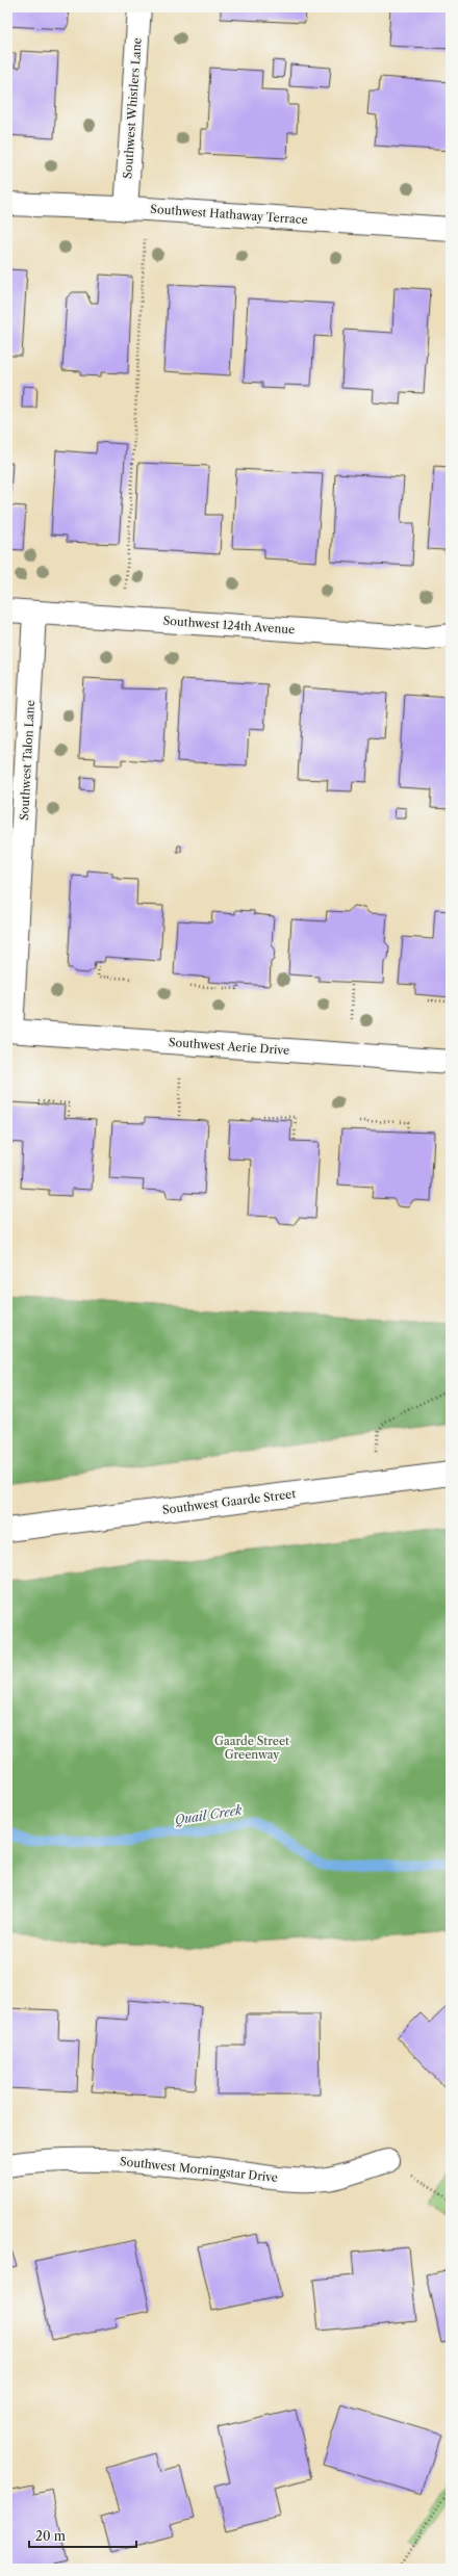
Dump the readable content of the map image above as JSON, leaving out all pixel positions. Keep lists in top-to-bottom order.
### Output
{
  "streets": {
    "street": [
      "Southwest Whistlers Lane",
      "Southwest Hathaway Terrace",
      "Southwest 124th Avenue",
      "Southwest Talon Lane",
      "Southwest Aerie Drive",
      "Southwest Gaarde Street",
      "Southwest Morningstar Drive"
    ]
  },
  "crossings": [
    ["Southwest Whistlers Lane", "Southwest Hathaway Terrace"],
    ["Southwest 124th Avenue", "Southwest Talon Lane"],
    ["Southwest Talon Lane", "Southwest Aerie Drive"]
  ],
  "water": ["Quail Creek"],
  "parks": ["Gaarde Street Greenway"],
  "scale_bar": "20 m"
}
